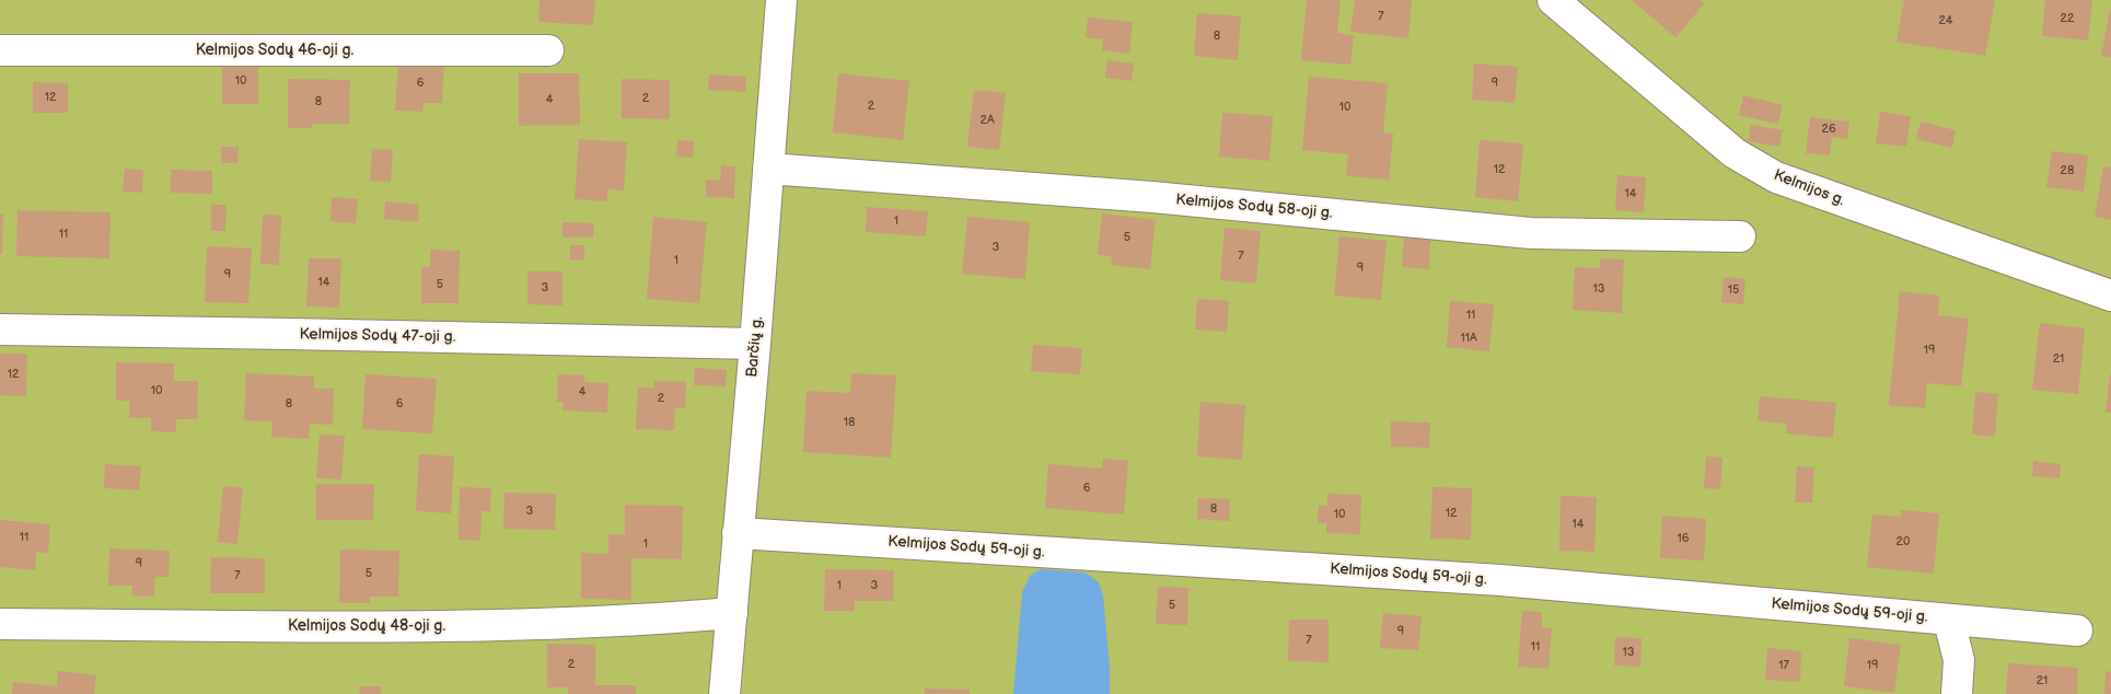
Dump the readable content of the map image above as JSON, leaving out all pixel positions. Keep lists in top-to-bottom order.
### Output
{
  "streets": {
    "street": [
      "Kelmijos Sodų 46-oji g.",
      "Kelmijos g.",
      "Kelmijos Sodų 58-oji g.",
      "Kelmijos Sodų 47-oji g.",
      "Barčių g.",
      "Kelmijos Sodų 59-oji g.",
      "Kelmijos Sodų 48-oji g."
    ]
  },
  "crossings": [
    ["Kelmijos Sodų 58-oji g.", "Barčių g."],
    ["Kelmijos Sodų 47-oji g.", "Barčių g."],
    ["Barčių g.", "Kelmijos Sodų 59-oji g."],
    ["Barčių g.", "Kelmijos Sodų 48-oji g."]
  ],
  "house_numbers": [
    "7",
    "22",
    "24",
    "8",
    "10",
    "6",
    "9",
    "12",
    "2",
    "4",
    "8",
    "2",
    "10",
    "2A",
    "26",
    "12",
    "28",
    "14",
    "1",
    "11",
    "5",
    "3",
    "7",
    "1",
    "9",
    "9",
    "14",
    "5",
    "3",
    "13",
    "15",
    "11",
    "11A",
    "19",
    "21",
    "12",
    "10",
    "4",
    "2",
    "8",
    "6",
    "18",
    "6",
    "8",
    "3",
    "12",
    "10",
    "14",
    "11",
    "16",
    "20",
    "1",
    "9",
    "5",
    "7",
    "1",
    "3",
    "5",
    "9",
    "7",
    "11",
    "13",
    "2",
    "17",
    "19",
    "21"
  ]
}
